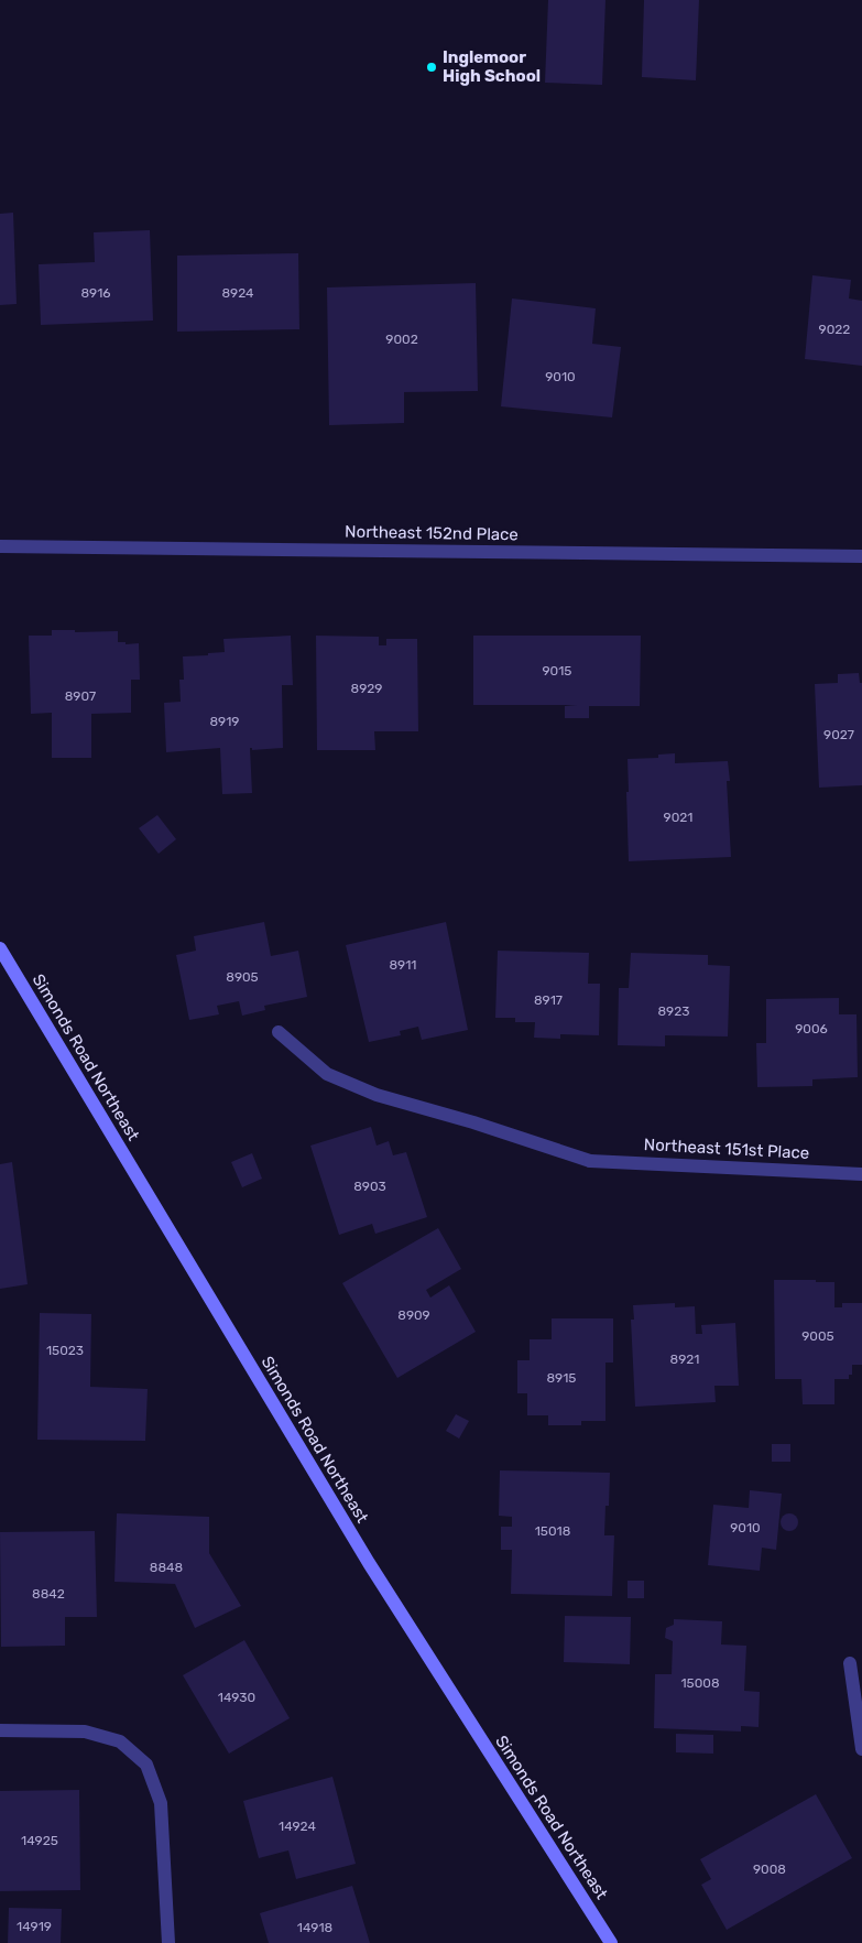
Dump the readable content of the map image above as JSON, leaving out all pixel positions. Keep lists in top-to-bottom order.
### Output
{
  "streets": {
    "main road": ["Simonds Road Northeast"],
    "street": ["Northeast 152nd Place", "Northeast 151st Place"]
  },
  "places": ["Inglemoor High School"],
  "house_numbers": [
    "8916",
    "8924",
    "9022",
    "9002",
    "9010",
    "9015",
    "8929",
    "8907",
    "8919",
    "9027",
    "9021",
    "8911",
    "8905",
    "8917",
    "8923",
    "9006",
    "8903",
    "8909",
    "9005",
    "15023",
    "8921",
    "8915",
    "9010",
    "15018",
    "8848",
    "8842",
    "15008",
    "14930",
    "14924",
    "14925",
    "9008",
    "14919",
    "14918"
  ]
}
